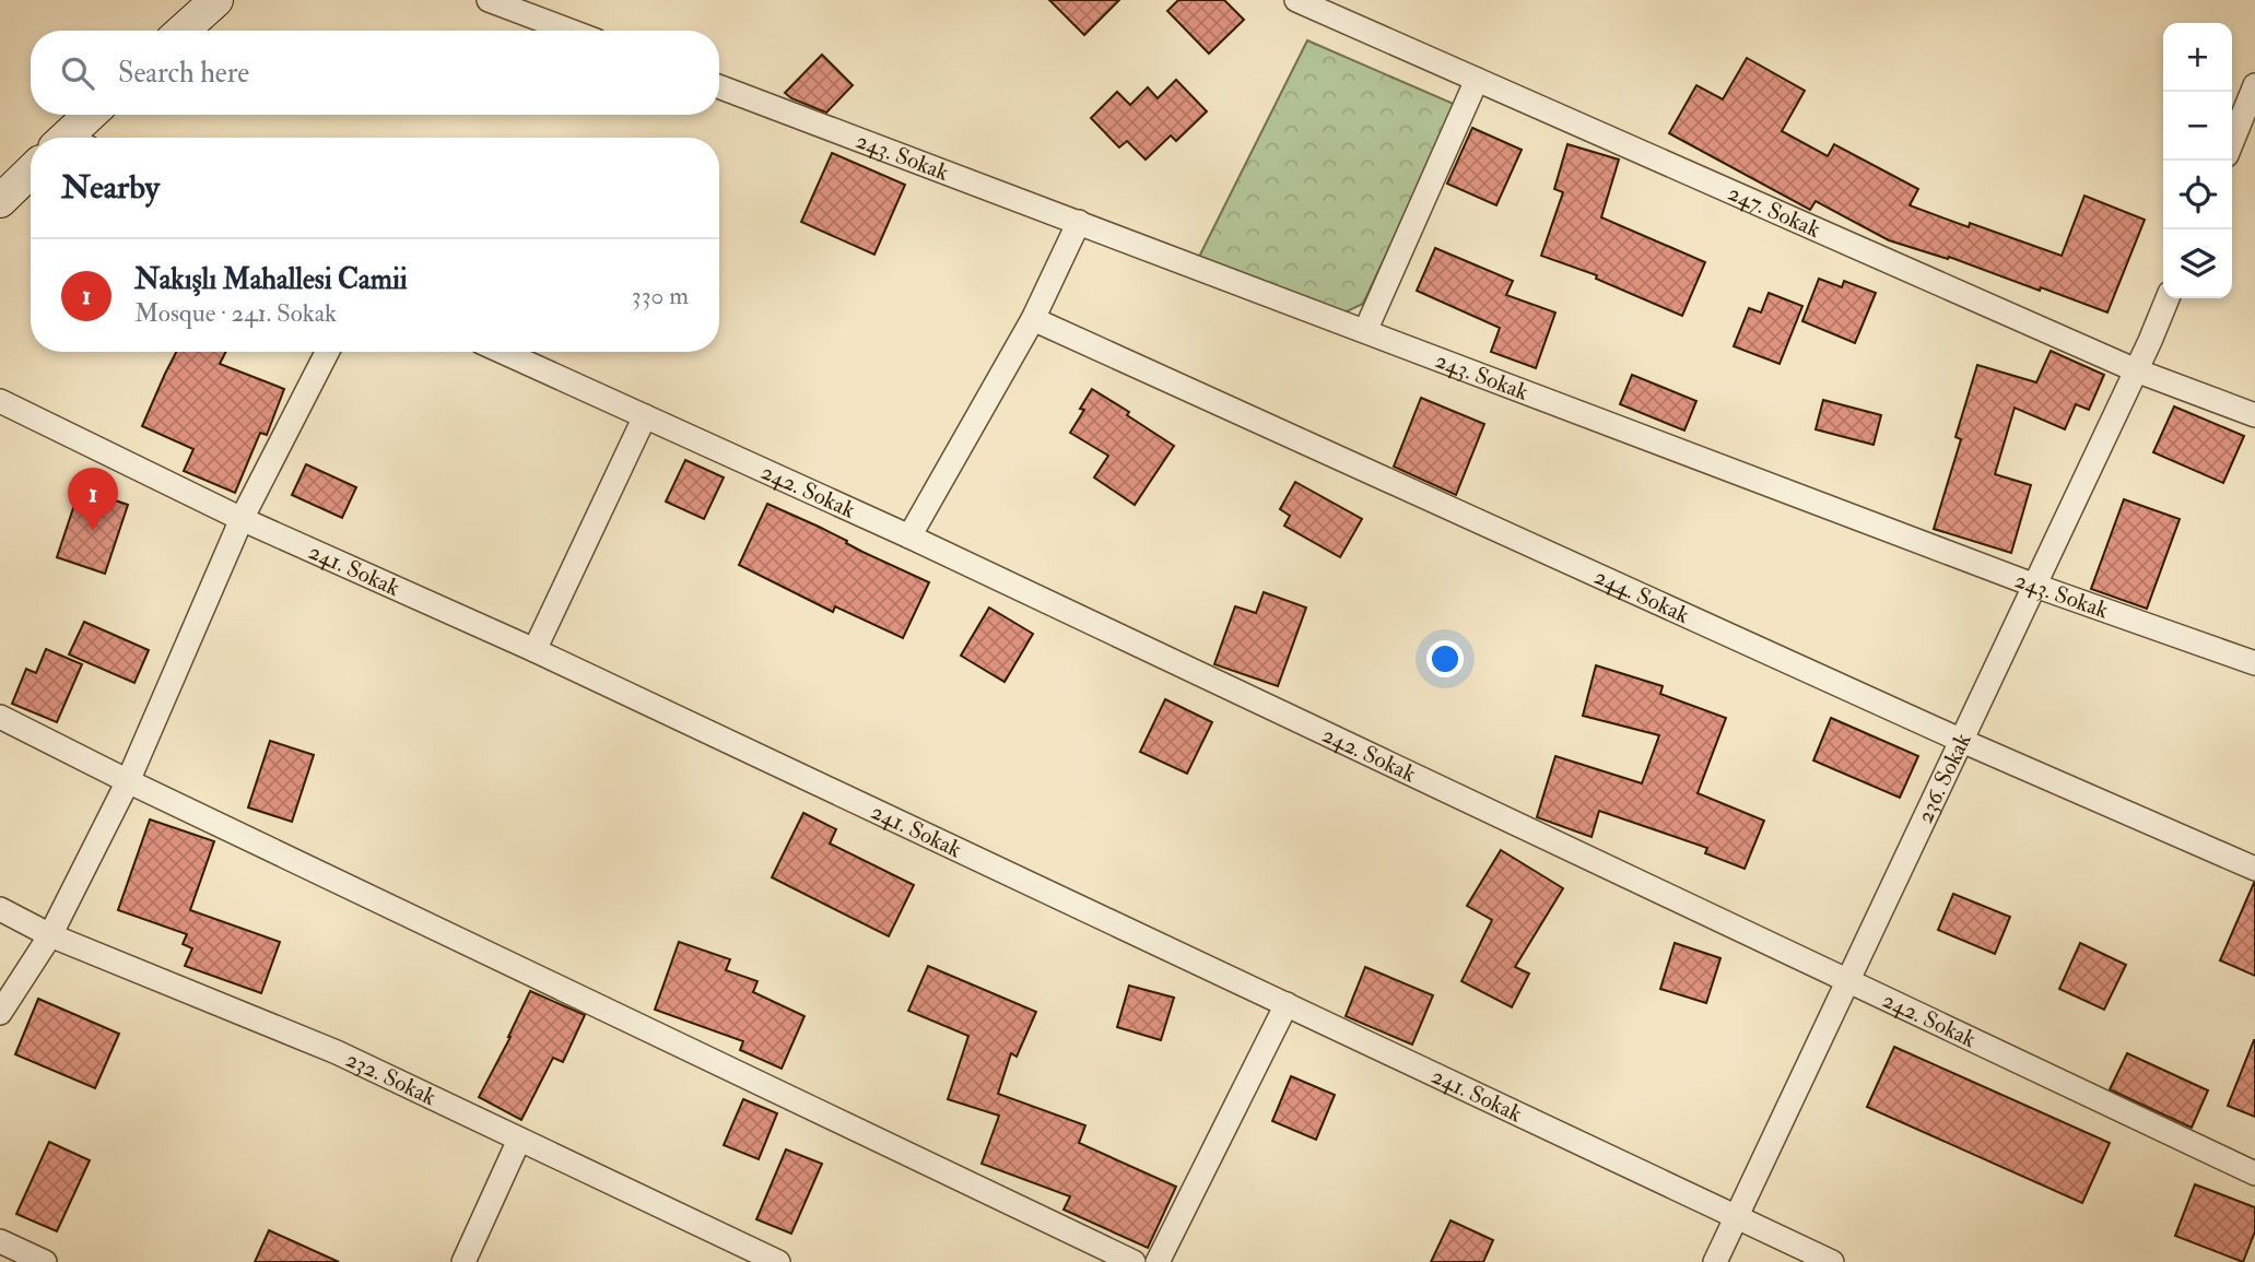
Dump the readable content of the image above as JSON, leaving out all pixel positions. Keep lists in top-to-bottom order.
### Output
{
  "streets": {
    "street": [
      "243. Sokak",
      "247. Sokak",
      "242. Sokak",
      "241. Sokak",
      "244. Sokak",
      "236. Sokak",
      "232. Sokak"
    ]
  },
  "crossings": [
    ["243. Sokak", "236. Sokak"],
    ["247. Sokak", "236. Sokak"],
    ["242. Sokak", "236. Sokak"],
    ["241. Sokak", "236. Sokak"],
    ["244. Sokak", "236. Sokak"]
  ],
  "page": {
    "map_buttons": ["+", "−"],
    "search": "Search here",
    "heading": "Nearby",
    "list": [
      {
        "mark": "1",
        "name": "Nakışlı Mahallesi Camii",
        "note": "Mosque · 241. Sokak",
        "value": "330 m"
      }
    ],
    "pins": "1"
  }
}
